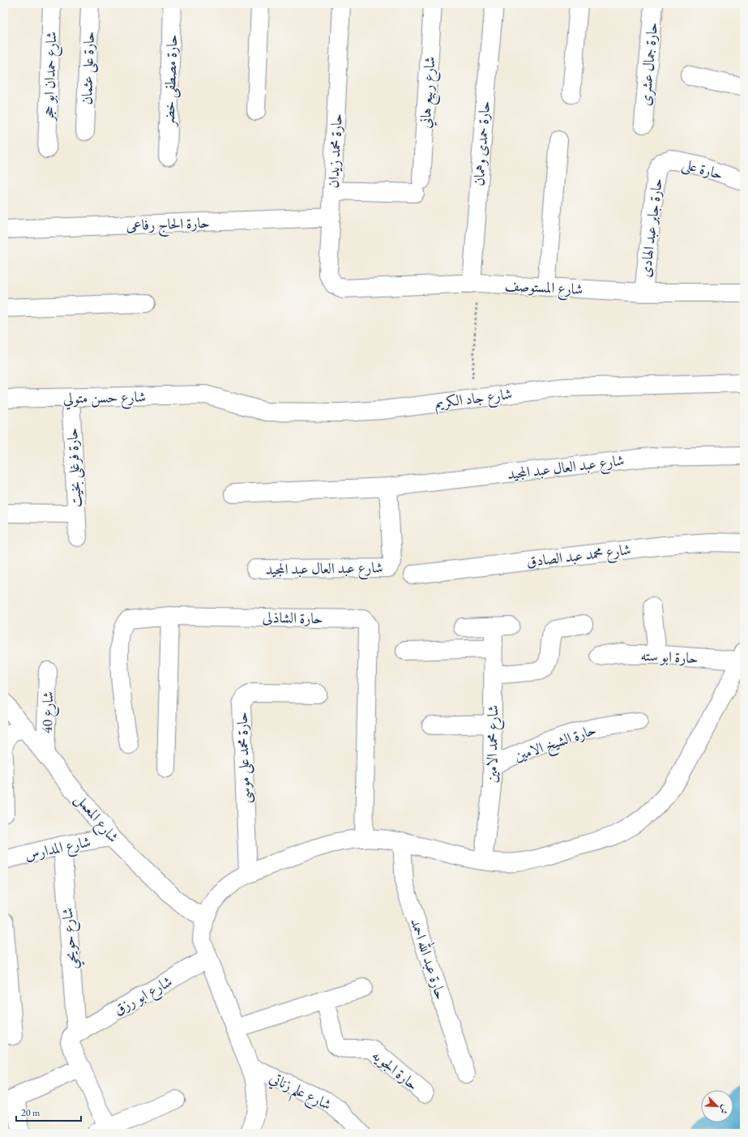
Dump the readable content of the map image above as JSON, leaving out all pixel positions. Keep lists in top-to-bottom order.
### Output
{
  "streets": {
    "street": [
      "حارة جمال عشرى",
      "حارة على عثمان",
      "شارع حمدان ابو حجر",
      "حارة مصطفى خضر",
      "شارع ربيع هاني",
      "حارة حمدى وهمان",
      "حارة محمد زيدان",
      "حارة على",
      "حارة الحاج رفاعى",
      "حارة جابر عبد الهادى",
      "شارع المستوصف",
      "شارع حسن متولي",
      "شارع جاد الكريم",
      "شارع عبد العال عبد المجيد",
      "حارة فرغلى بخيت",
      "شارع محمد عبد الصادق",
      "حارة الشاذلى",
      "حارة ابو سته",
      "شارع 40",
      "حارة الشيخ الامين",
      "شارع محمد الامين",
      "حارة محمد على موسى",
      "شارع المعمل",
      "شارع المدارس",
      "شارع حويحي",
      "حارة عبد الله احمد",
      "شارع ابو رزق",
      "حارة الجويه",
      "شارع علم زناتي"
    ]
  },
  "crossings": [
    ["شارع ربيع هاني", "حارة محمد زيدان"],
    ["حارة حمدى وهمان", "شارع المستوصف"],
    ["حارة محمد زيدان", "حارة الحاج رفاعى"],
    ["حارة محمد زيدان", "شارع المستوصف"],
    ["حارة على", "حارة جابر عبد الهادى"],
    ["حارة جابر عبد الهادى", "شارع المستوصف"],
    ["شارع حسن متولي", "شارع جاد الكريم"],
    ["شارع حسن متولي", "حارة فرغلى بخيت"],
    ["شارع 40", "شارع المعمل"],
    ["حارة الشيخ الامين", "شارع محمد الامين"],
    ["شارع المعمل", "شارع المدارس"],
    ["شارع المدارس", "شارع حويحي"],
    ["شارع حويحي", "شارع ابو رزق"]
  ],
  "scale_bar": "20 m",
  "north": "bottom right"
}
